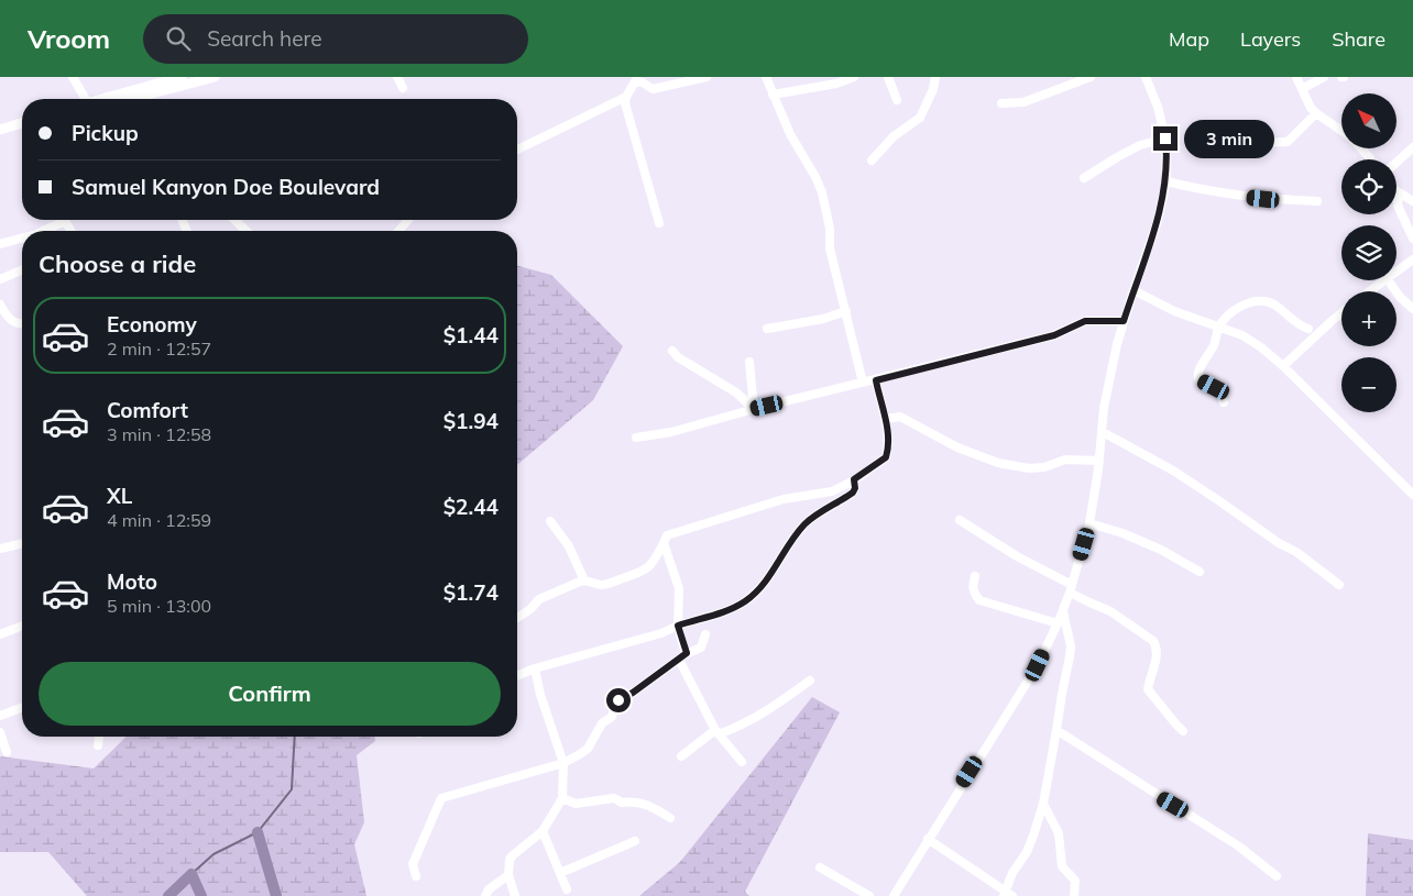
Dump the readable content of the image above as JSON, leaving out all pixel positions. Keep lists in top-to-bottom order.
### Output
{
  "north": "top left",
  "page": {
    "header": "Vroom",
    "search": "Search here",
    "nav": ["Map", "Layers", "Share"],
    "map_buttons": ["+", "−"],
    "banner": ["Pickup", "Samuel Kanyon Doe Boulevard"],
    "bubble": "3 min",
    "heading": "Choose a ride",
    "list": [
      {
        "name": "Economy",
        "note": "2 min · 12:57",
        "value": "$1.44"
      },
      {
        "name": "Comfort",
        "note": "3 min · 12:58",
        "value": "$1.94"
      },
      {
        "name": "XL",
        "note": "4 min · 12:59",
        "value": "$2.44"
      },
      {
        "name": "Moto",
        "note": "5 min · 13:00",
        "value": "$1.74"
      }
    ],
    "buttons": "Confirm"
  }
}
